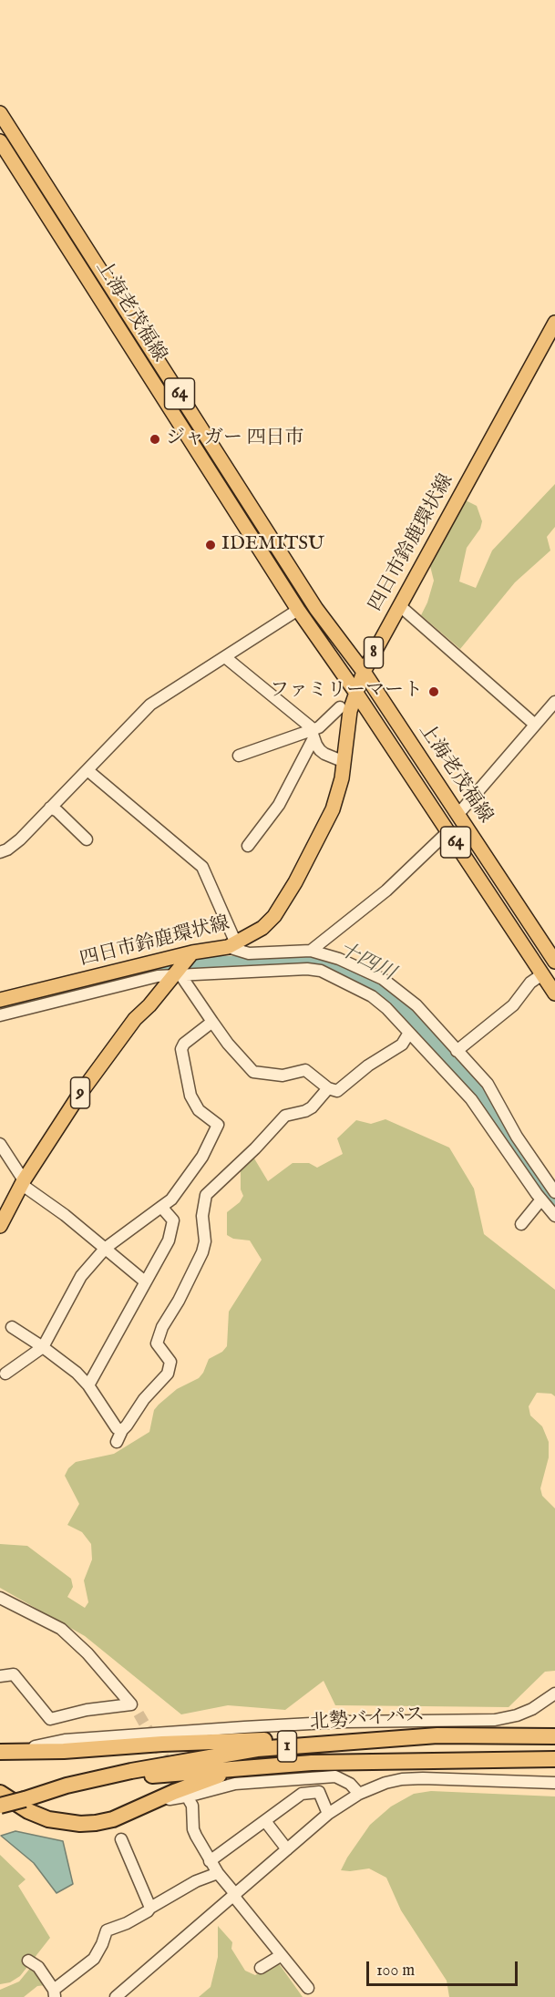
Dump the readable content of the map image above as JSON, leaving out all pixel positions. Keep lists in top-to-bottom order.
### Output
{
  "streets": {
    "highway": ["北勢バイパス", "1"],
    "main road": [
      "上海老茂福線",
      "64",
      "四日市鈴鹿環状線",
      "8",
      "9"
    ]
  },
  "crossings": [
    ["上海老茂福線", "四日市鈴鹿環状線"],
    ["四日市鈴鹿環状線", "9"]
  ],
  "water": ["十四川"],
  "places": ["ジャガー 四日市", "IDEMITSU", "ファミリーマート"],
  "scale_bar": "100 m"
}
